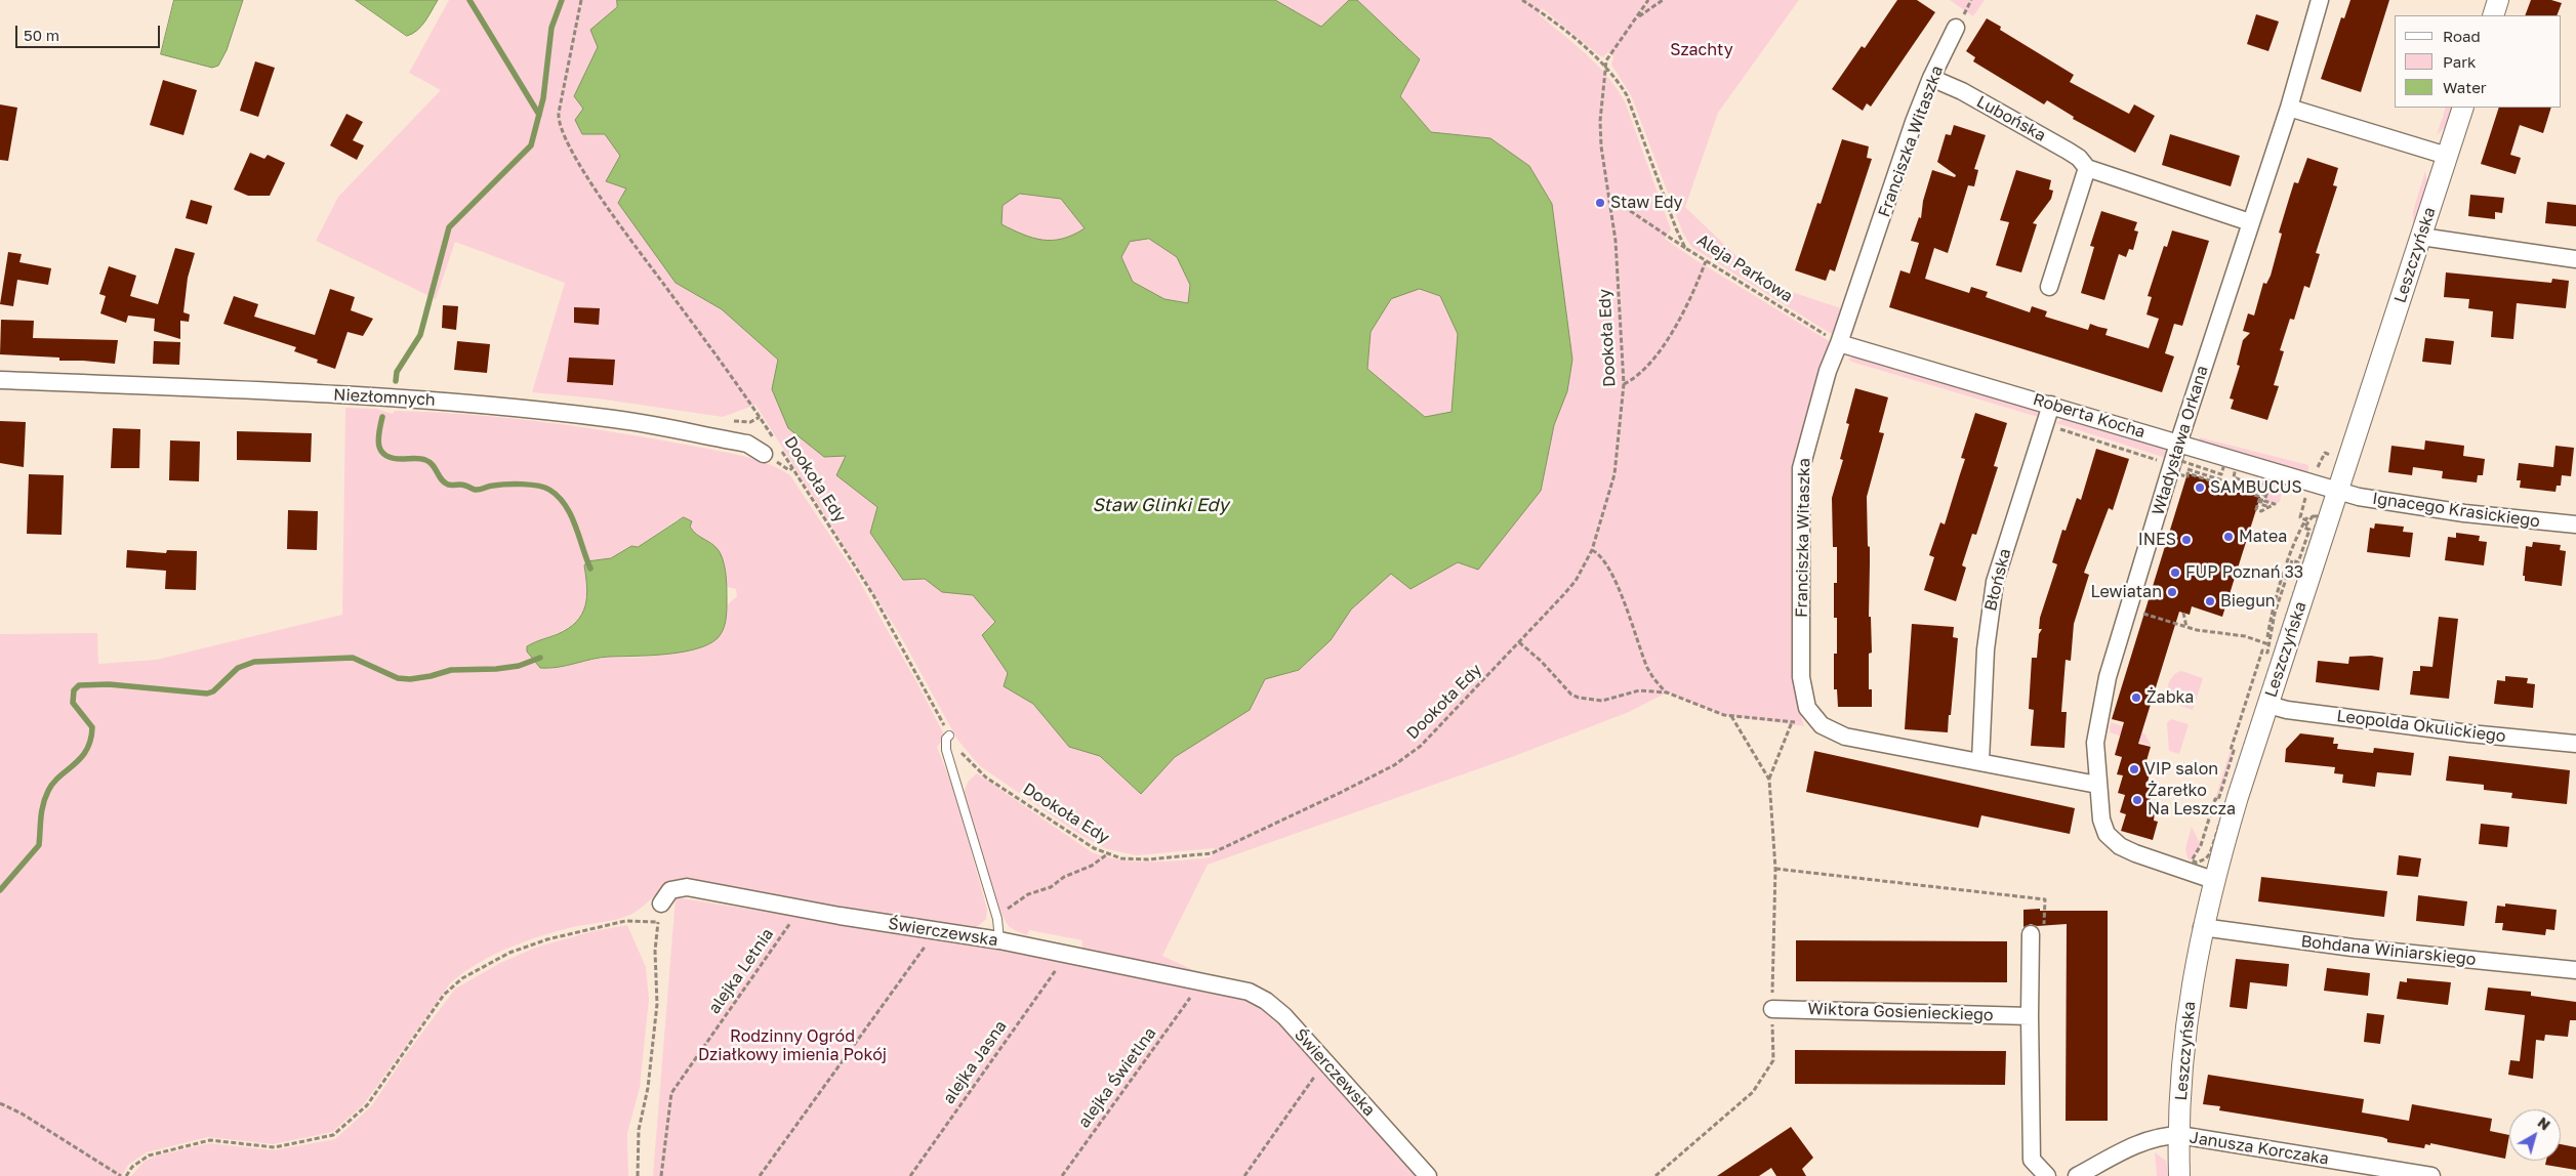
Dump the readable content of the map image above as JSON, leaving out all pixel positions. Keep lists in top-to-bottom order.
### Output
{
  "streets": {
    "street": [
      "Lubońska",
      "Franciszka Witaszka",
      "Leszczyńska",
      "Niezłomnych",
      "Roberta Kocha",
      "Władysława Orkana",
      "Ignacego Krasickiego",
      "Błońska",
      "Leopolda Okulickiego",
      "Świerczewska",
      "Bohdana Winiarskiego",
      "Wiktora Gosienieckiego",
      "Janusza Korczaka"
    ],
    "path": [
      "Aleja Parkowa",
      "Dookoła Edy",
      "alejka Letnia",
      "alejka Jasna",
      "alejka Świetlna"
    ]
  },
  "crossings": [
    ["Lubońska", "Franciszka Witaszka"],
    ["Lubońska", "Władysława Orkana"],
    ["Franciszka Witaszka", "Aleja Parkowa"],
    ["Franciszka Witaszka", "Roberta Kocha"],
    ["Franciszka Witaszka", "Władysława Orkana"],
    ["Franciszka Witaszka", "Błońska"],
    ["Leszczyńska", "Roberta Kocha"],
    ["Leszczyńska", "Władysława Orkana"],
    ["Leszczyńska", "Ignacego Krasickiego"],
    ["Leszczyńska", "Leopolda Okulickiego"],
    ["Leszczyńska", "Bohdana Winiarskiego"],
    ["Leszczyńska", "Janusza Korczaka"],
    ["Aleja Parkowa", "Dookoła Edy"],
    ["Aleja Parkowa", "Roberta Kocha"],
    ["Dookoła Edy", "Niezłomnych"],
    ["Roberta Kocha", "Władysława Orkana"],
    ["Roberta Kocha", "Ignacego Krasickiego"],
    ["Roberta Kocha", "Błońska"]
  ],
  "water": ["Staw Glinki Edy"],
  "parks": ["Szachty", "Rodzinny Ogród Działkowy imienia Pokój"],
  "places": [
    "Staw Edy",
    "SAMBUCUS",
    "Matea",
    "INES",
    "FUP Poznań 33",
    "Lewiatan",
    "Biegun",
    "Żabka",
    "VIP salon",
    "Żarełko Na Leszcza"
  ],
  "legend": ["Road", "Park", "Water"],
  "scale_bar": "50 m",
  "north": "top right"
}
